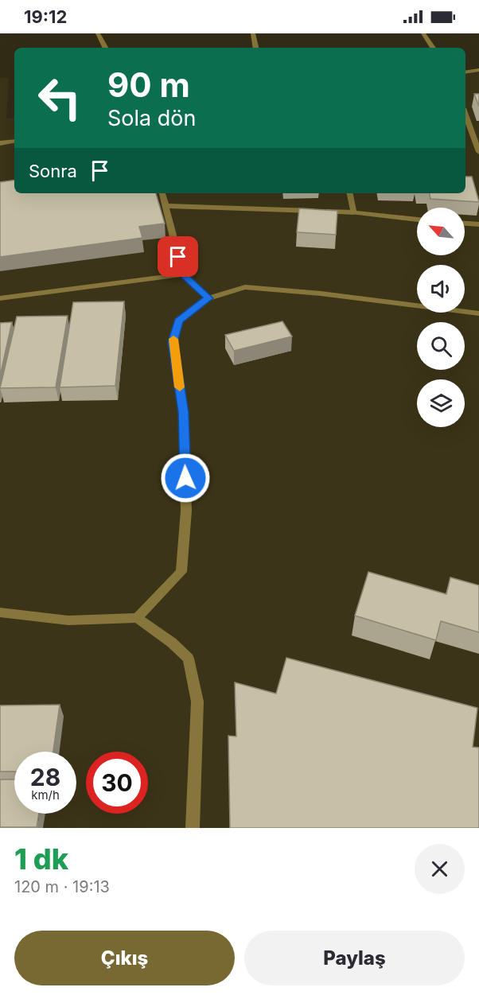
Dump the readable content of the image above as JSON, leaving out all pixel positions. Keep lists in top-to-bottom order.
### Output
{
  "north": "top left",
  "page": {
    "status": "19:12",
    "turn": ["90 m", "Sola dön"],
    "then": "Sonra",
    "speed": "28 km/h",
    "limit": "30",
    "heading": ["1 dk", "120 m · 19:13"],
    "buttons": ["Çıkış", "Paylaş"]
  }
}
